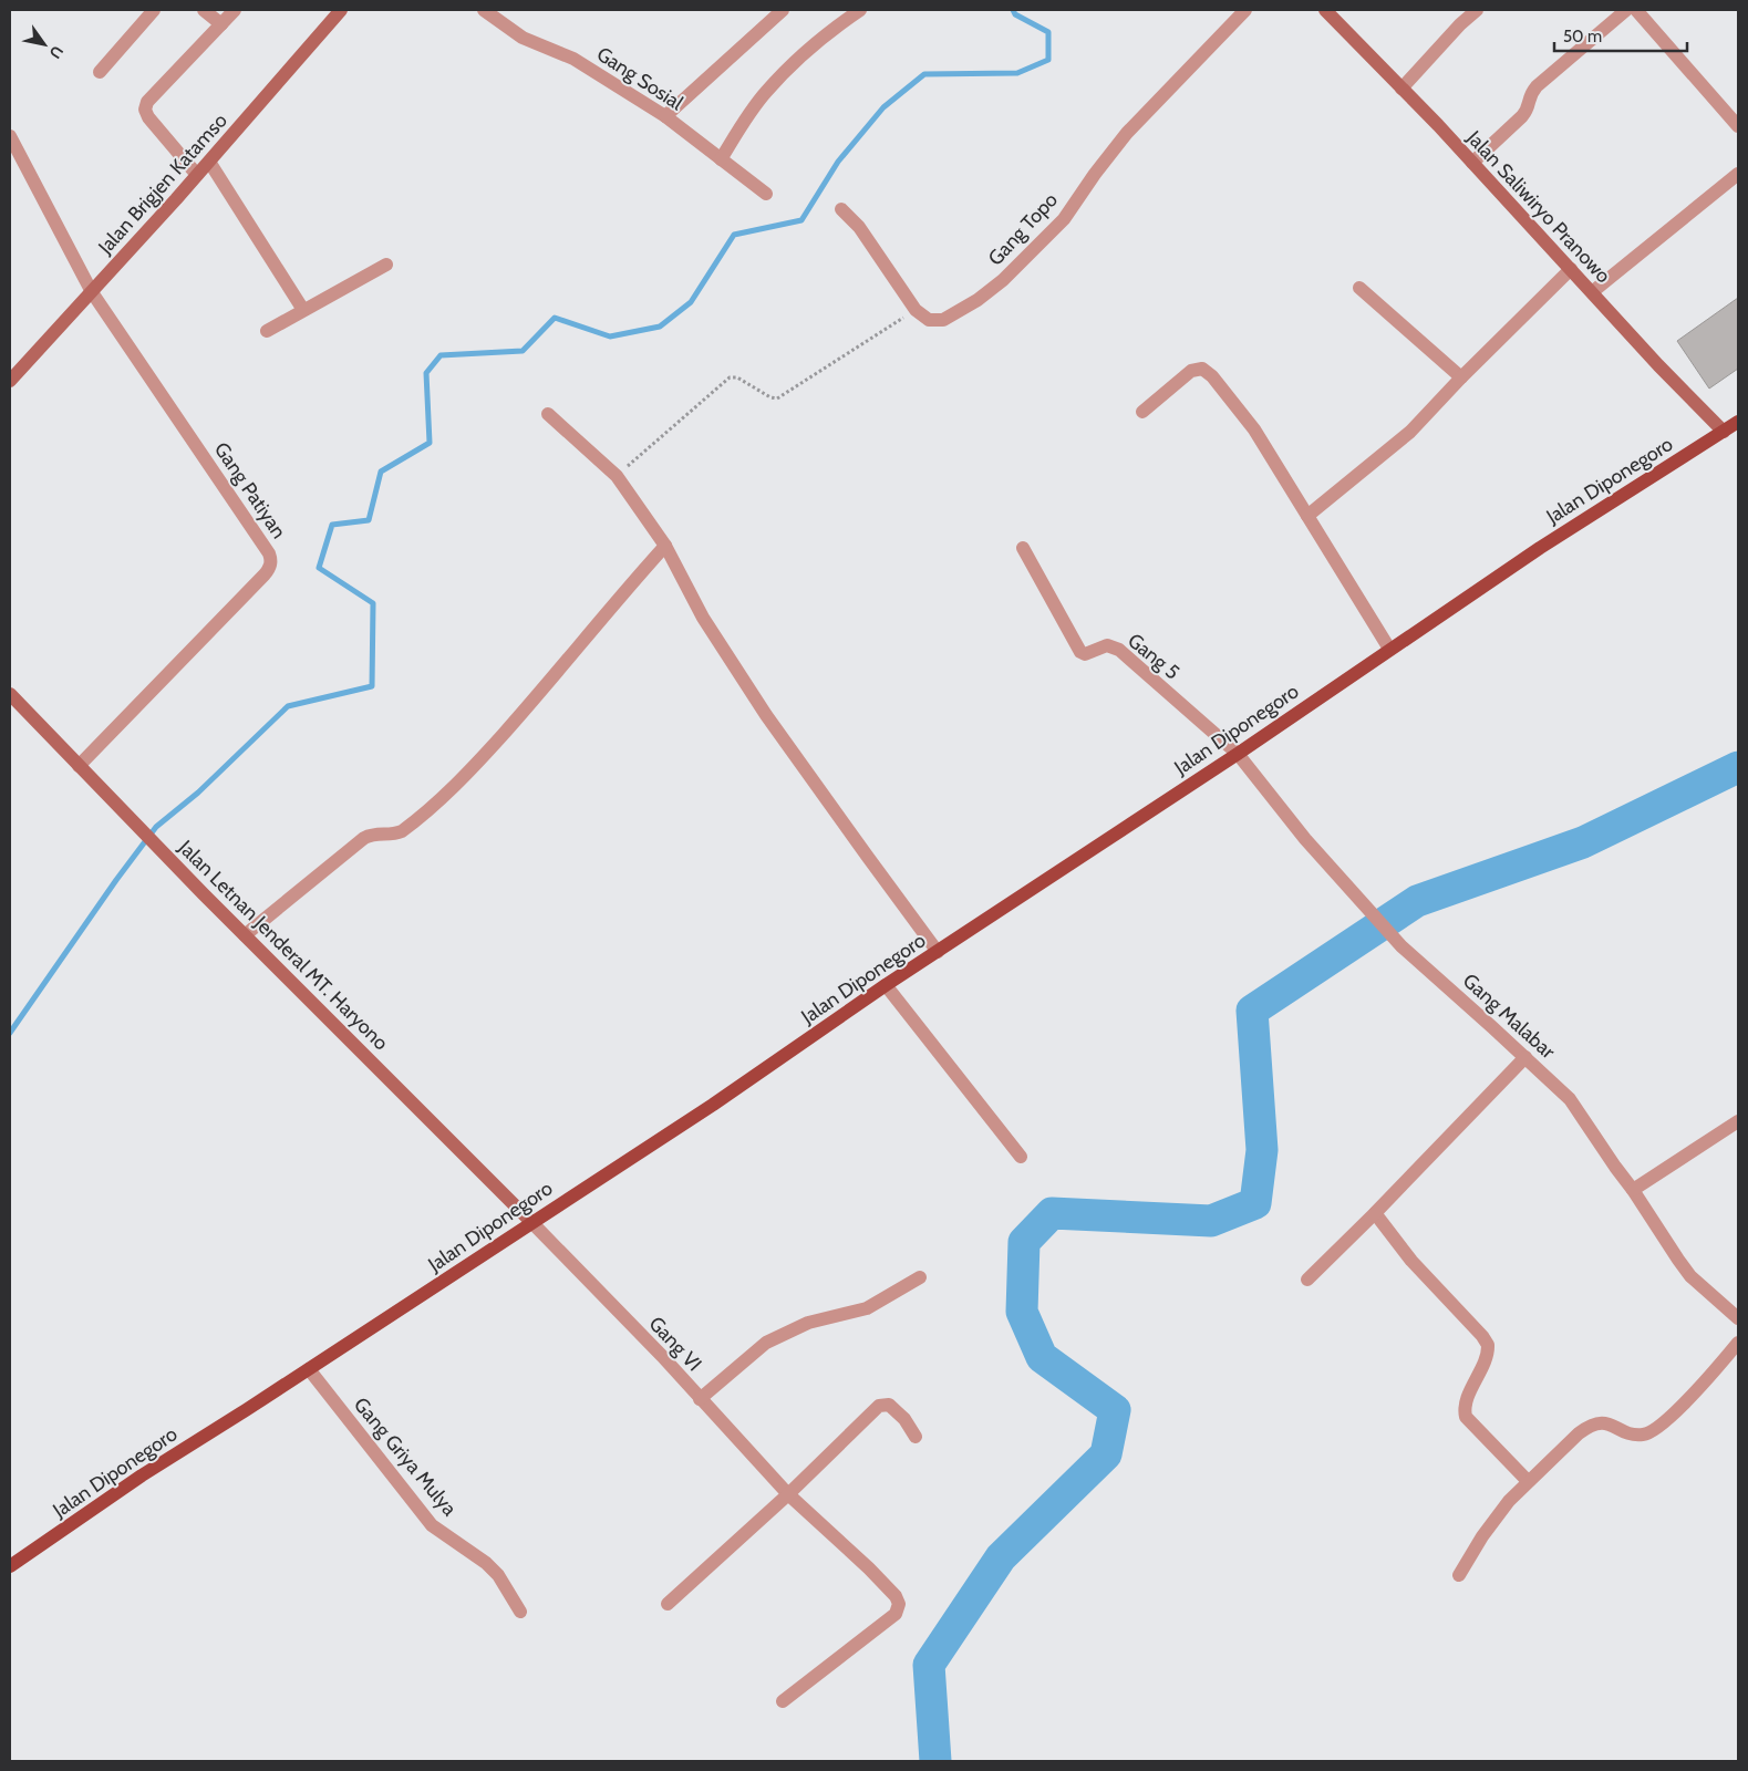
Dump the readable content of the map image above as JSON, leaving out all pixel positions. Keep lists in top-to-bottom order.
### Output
{
  "streets": {
    "main road": ["Jalan Diponegoro"],
    "street": [
      "Gang Sosial",
      "Jalan Brigjen Katamso",
      "Jalan Saliwiryo Pranowo",
      "Gang Topo",
      "Gang Patiyan",
      "Gang 5",
      "Jalan Letnan Jenderal MT. Haryono",
      "Gang Malabar",
      "Gang VI",
      "Gang Griya Mulya"
    ]
  },
  "crossings": [
    ["Jalan Brigjen Katamso", "Gang Patiyan"],
    ["Jalan Saliwiryo Pranowo", "Jalan Diponegoro"],
    ["Jalan Diponegoro", "Gang 5"],
    ["Jalan Diponegoro", "Jalan Letnan Jenderal MT. Haryono"],
    ["Jalan Diponegoro", "Gang Malabar"],
    ["Jalan Diponegoro", "Gang VI"],
    ["Jalan Diponegoro", "Gang Griya Mulya"],
    ["Gang Patiyan", "Jalan Letnan Jenderal MT. Haryono"],
    ["Gang 5", "Gang Malabar"],
    ["Jalan Letnan Jenderal MT. Haryono", "Gang VI"]
  ],
  "scale_bar": "50 m",
  "north": "bottom right"
}
